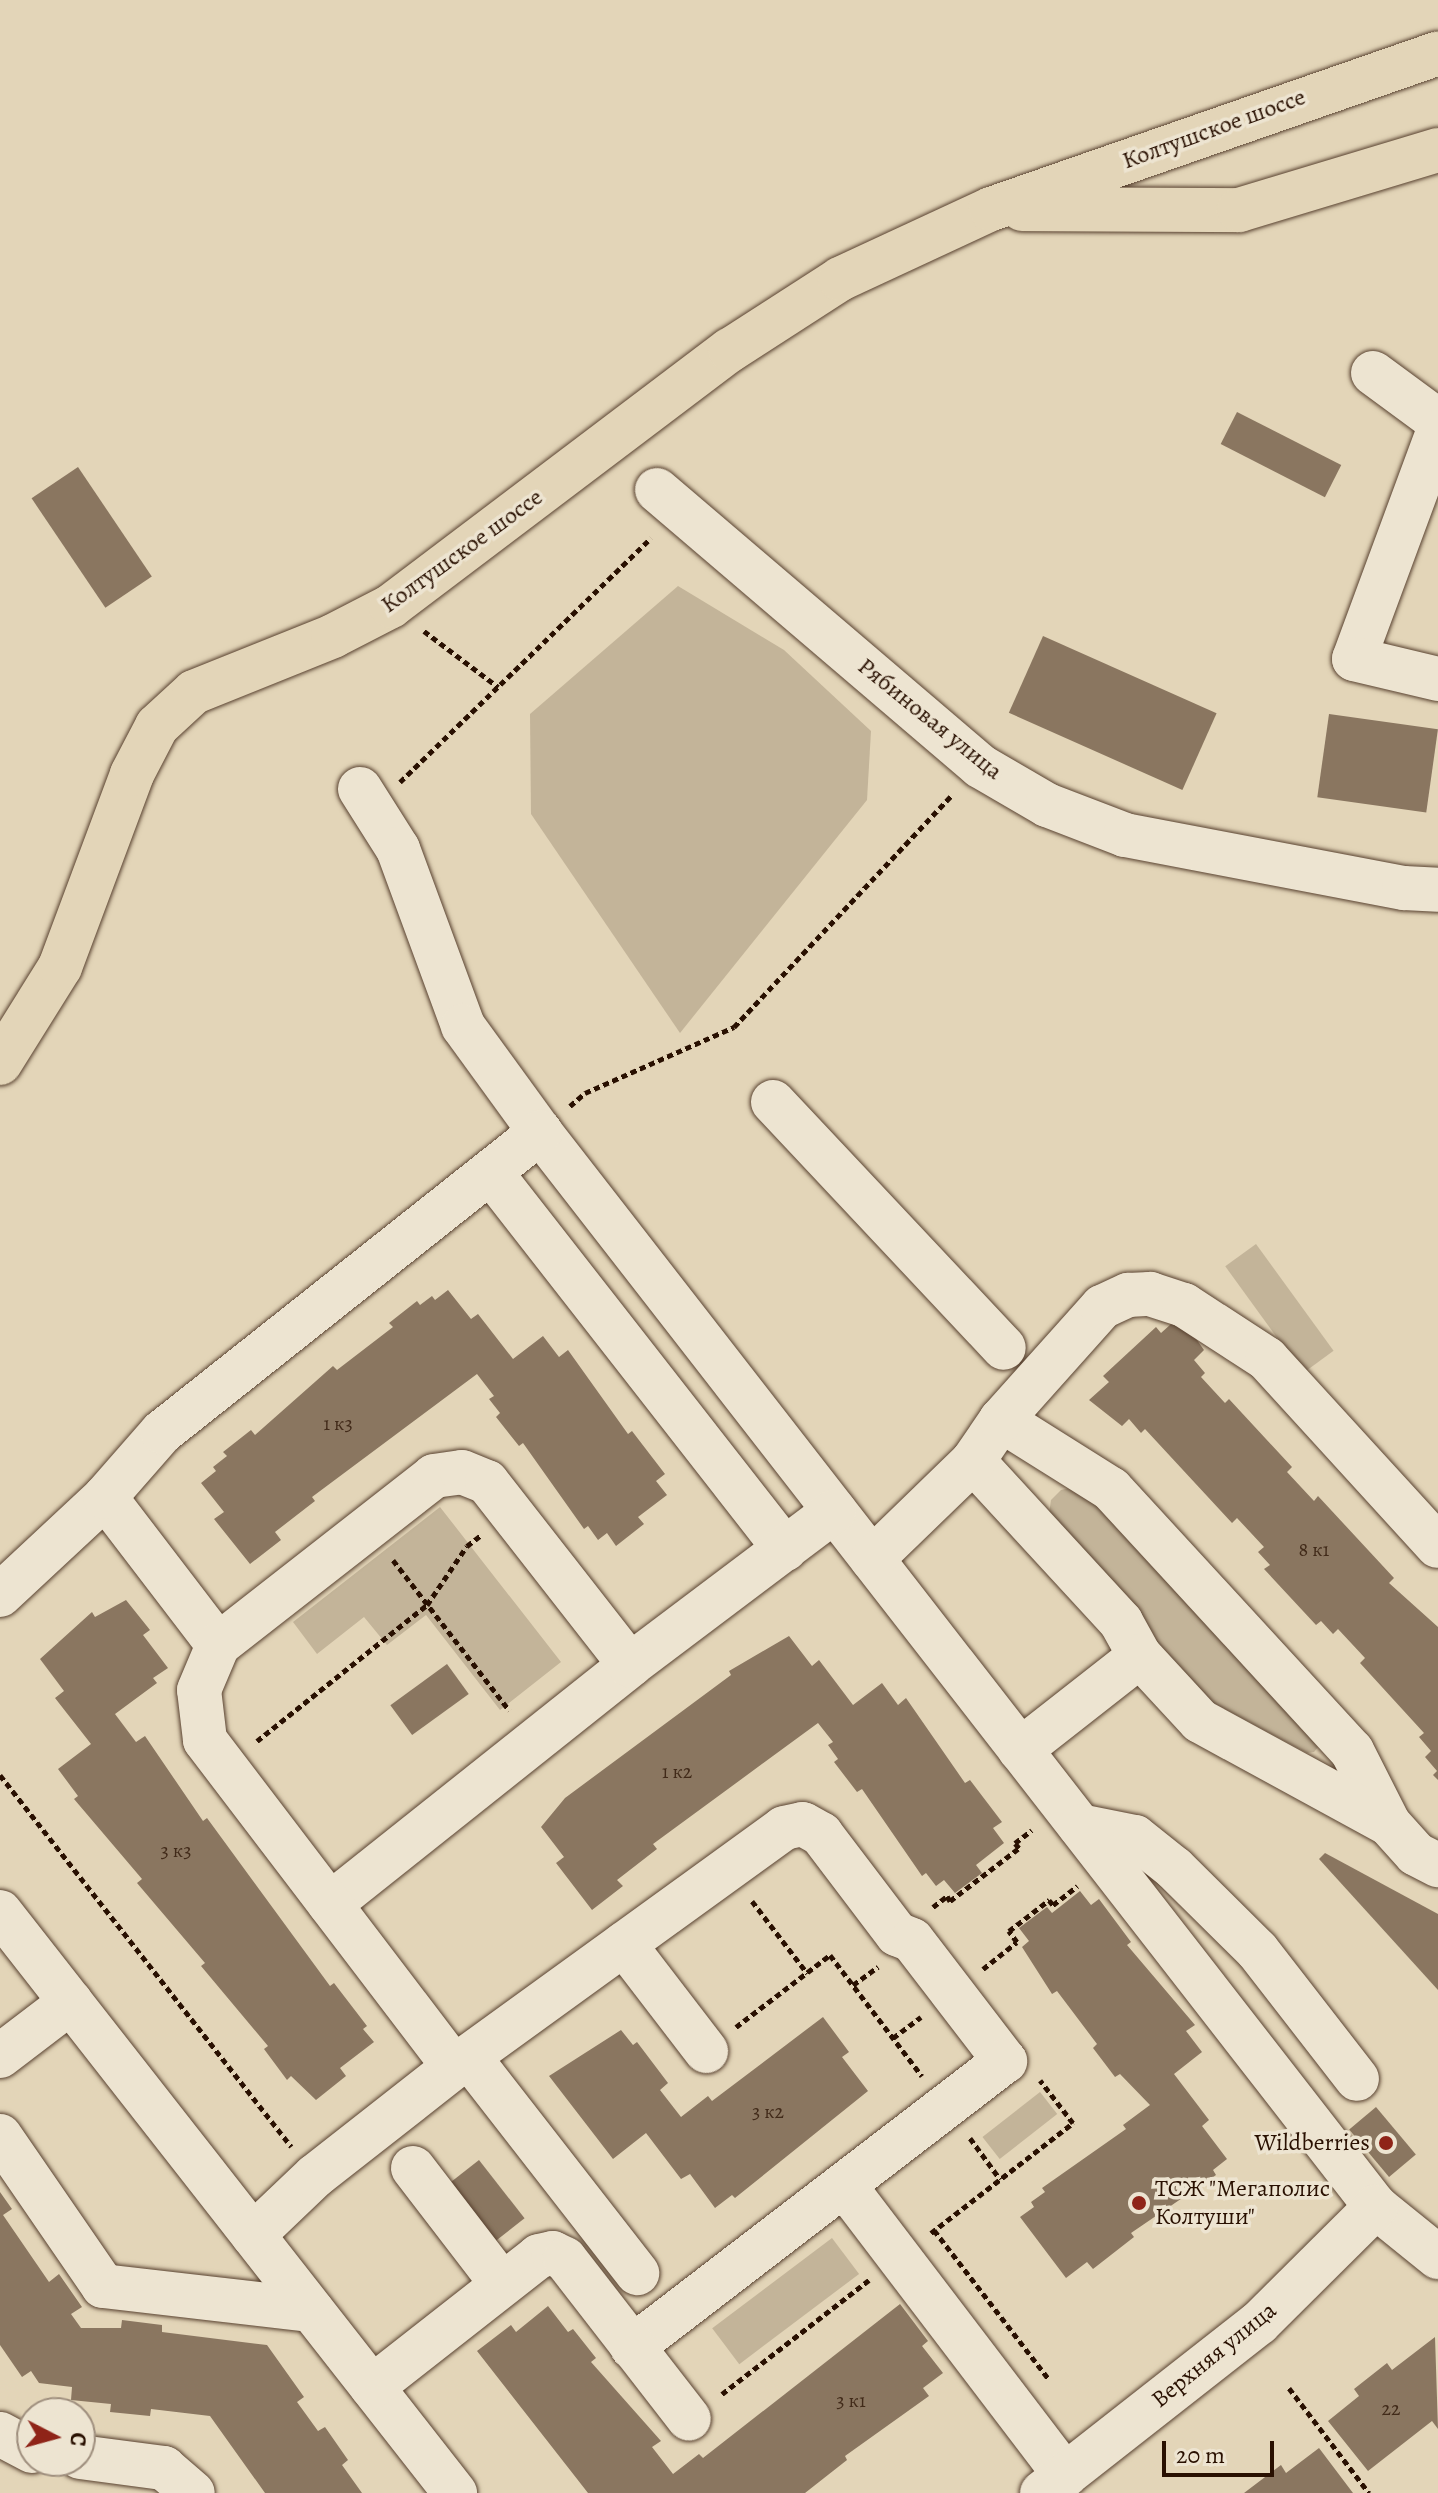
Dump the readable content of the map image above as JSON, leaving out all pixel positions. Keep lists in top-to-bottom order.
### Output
{
  "streets": {
    "main road": ["Колтушское шоссе"],
    "street": ["Рябиновая улица", "Верхняя улица"]
  },
  "places": ["Wildberries", "ТСЖ \"Мегаполис Колтуши\""],
  "house_numbers": [
    "1 к3",
    "8 к1",
    "1 к2",
    "3 к3",
    "3 к2",
    "3 к1",
    "22"
  ],
  "scale_bar": "20 m",
  "north": "right"
}
